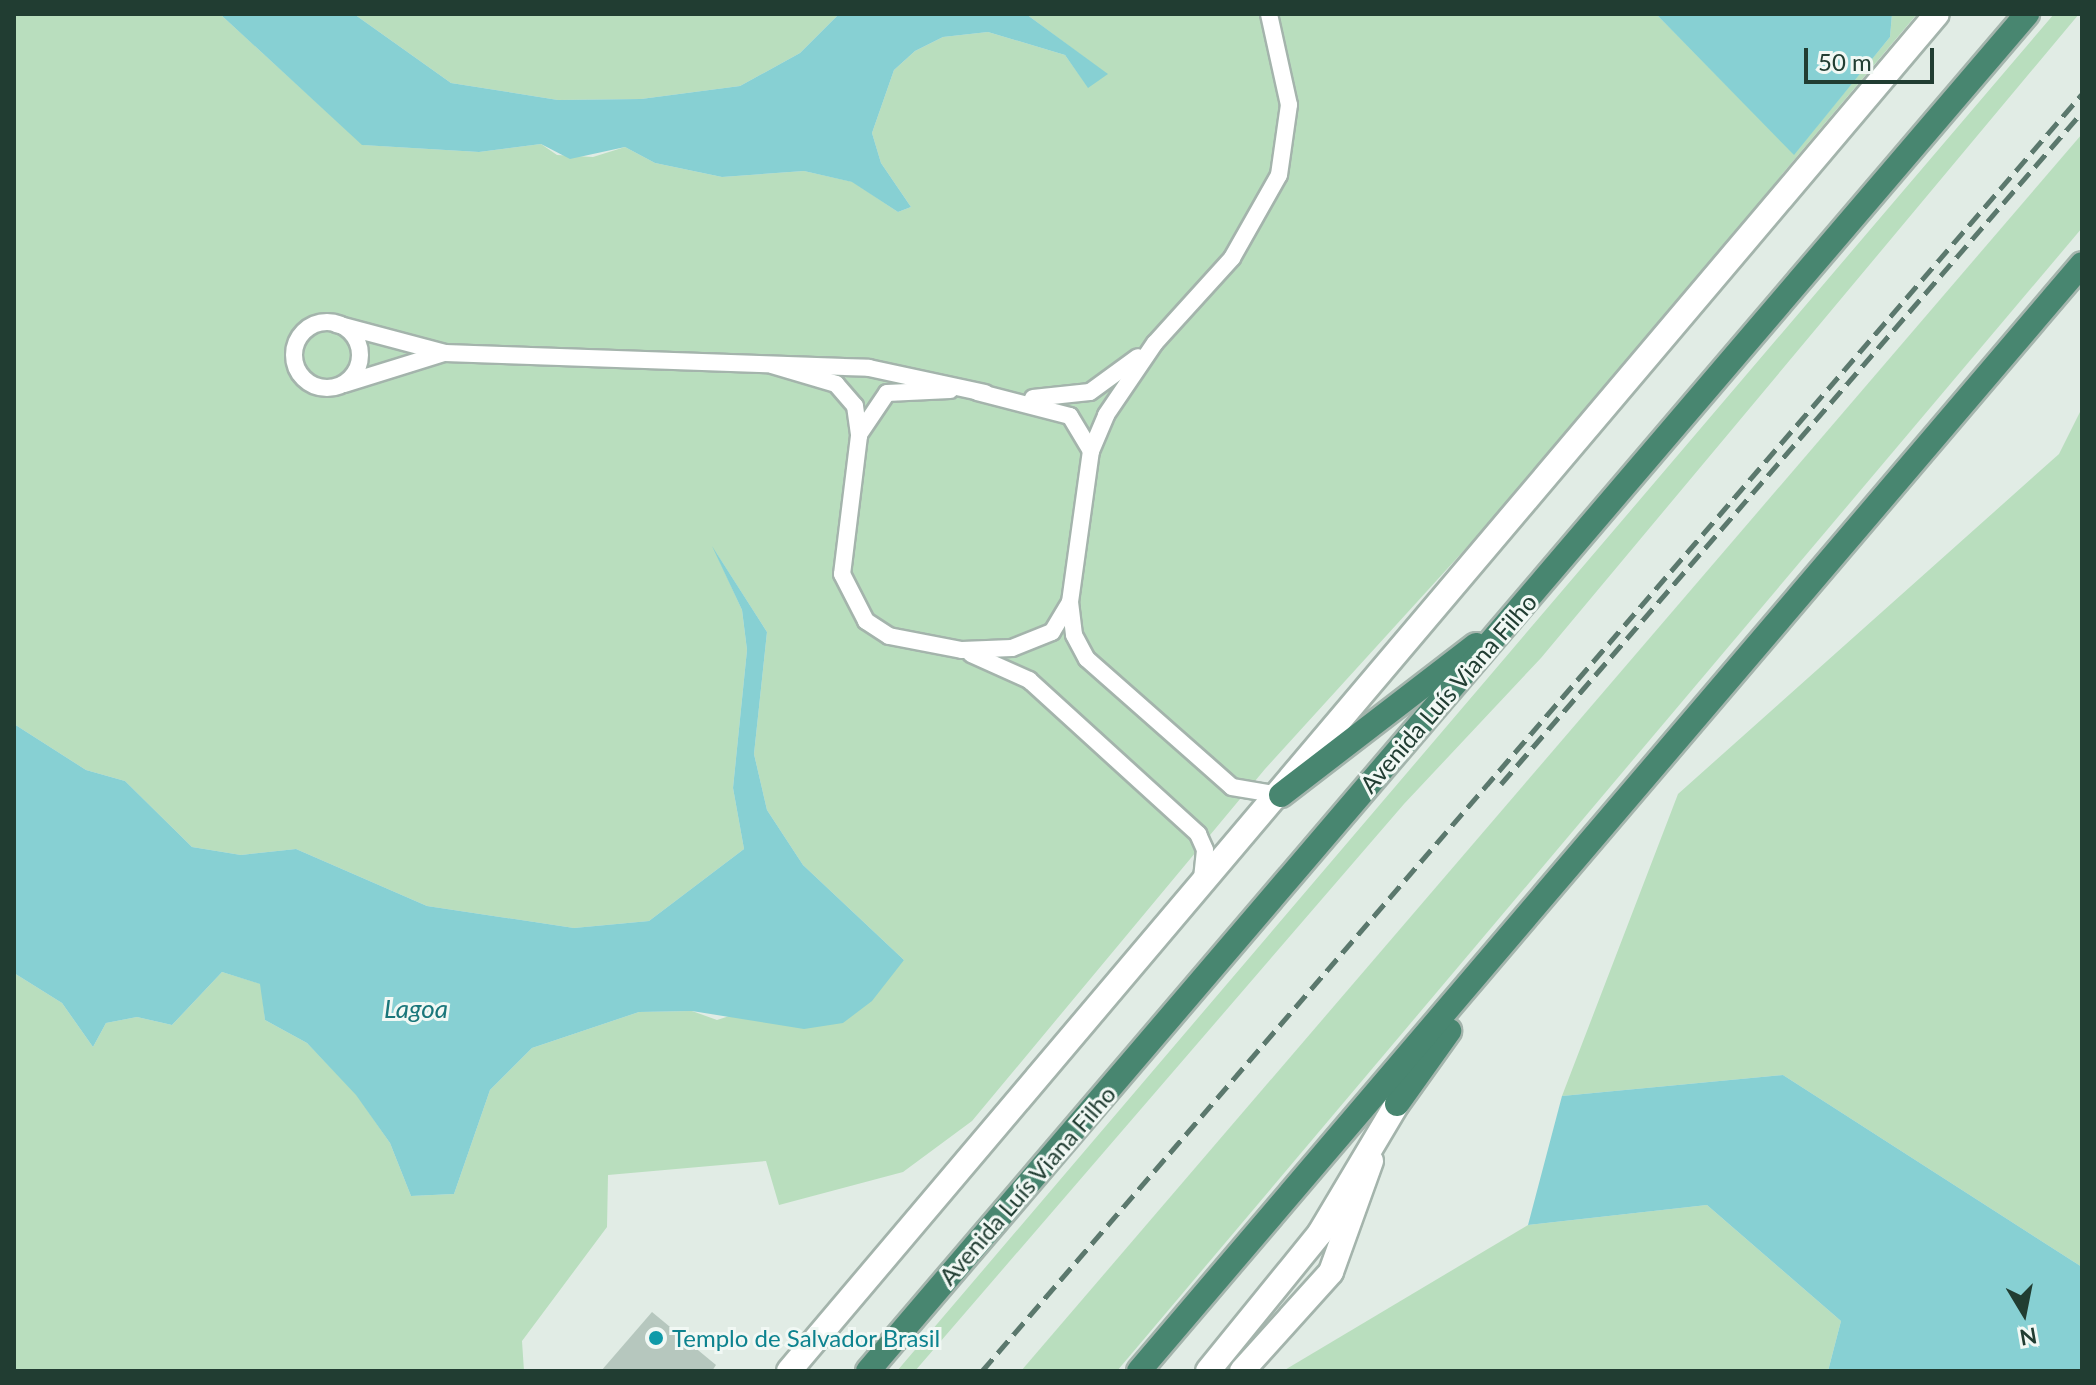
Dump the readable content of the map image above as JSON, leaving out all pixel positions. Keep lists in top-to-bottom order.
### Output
{
  "streets": {
    "highway": ["Avenida Luís Viana Filho"]
  },
  "water": ["Lagoa"],
  "places": ["Templo de Salvador Brasil"],
  "scale_bar": "50 m",
  "north": "bottom"
}
